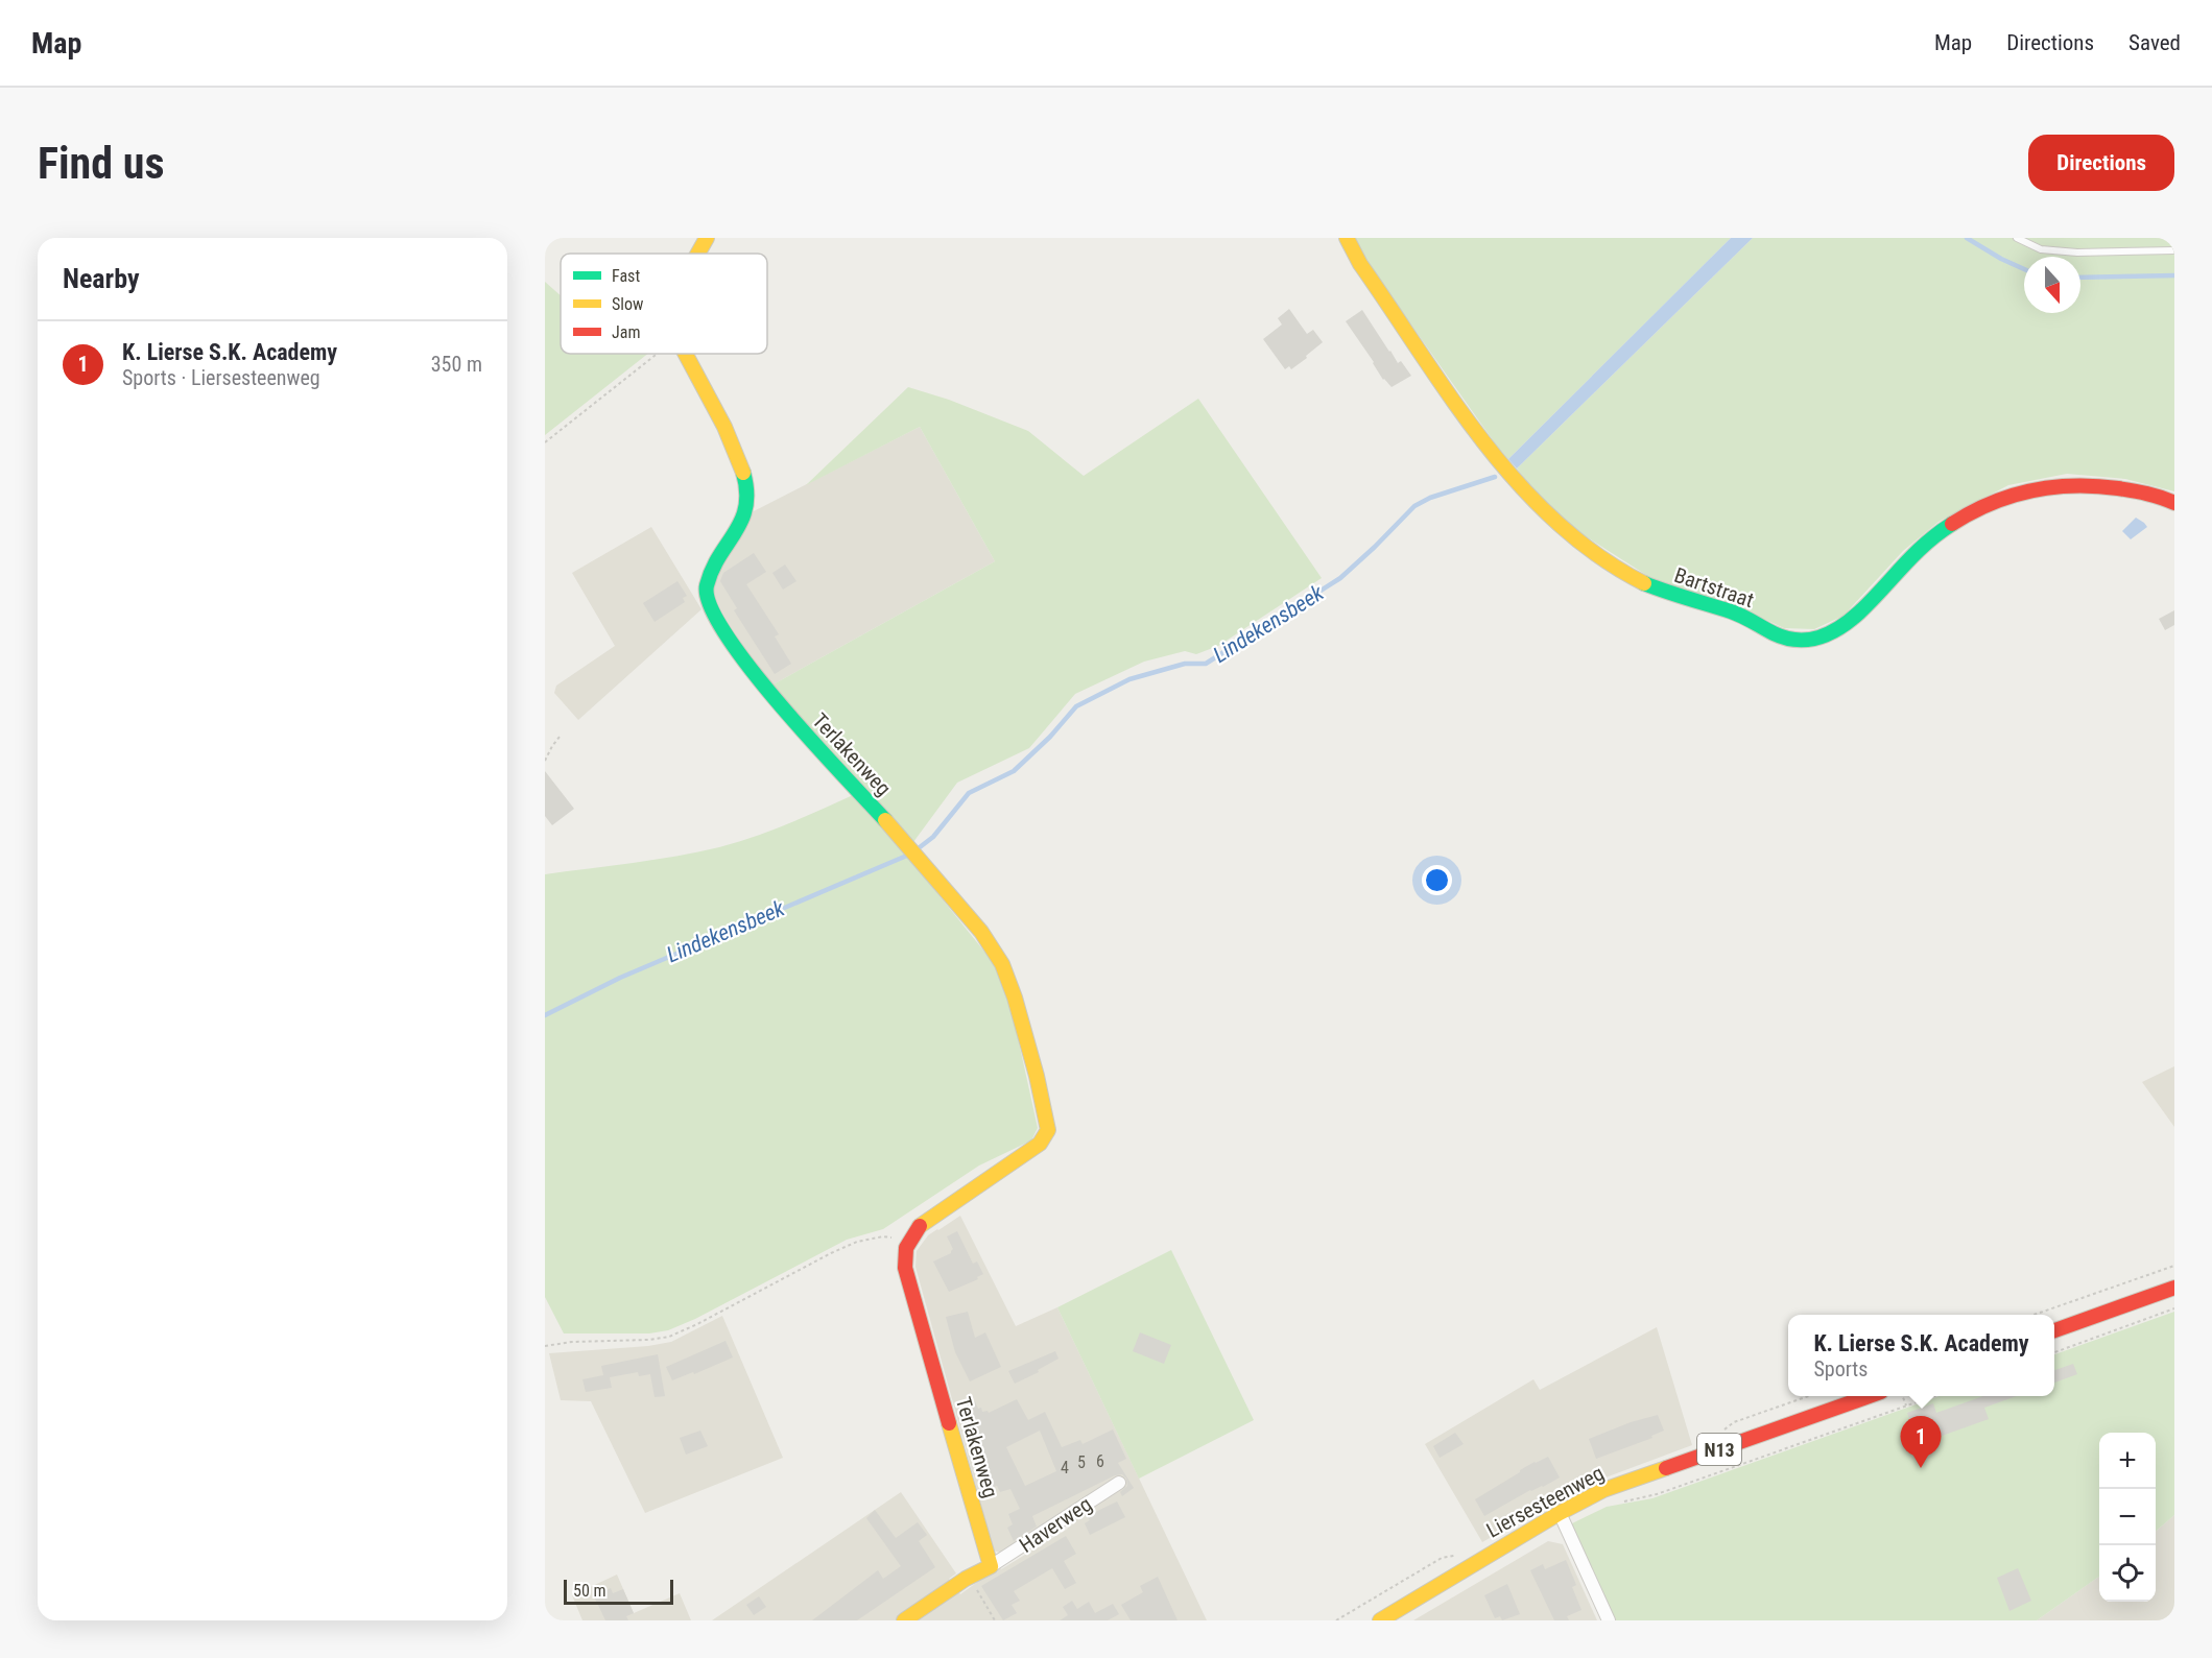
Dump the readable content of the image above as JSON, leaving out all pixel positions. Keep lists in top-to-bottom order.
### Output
{
  "streets": {
    "street": [
      "Bartstraat",
      "Terlakenweg",
      "N13",
      "Liersesteenweg",
      "Haverweg"
    ]
  },
  "crossings": [
    ["Terlakenweg", "Haverweg"]
  ],
  "water": ["Lindekensbeek"],
  "house_numbers": ["6", "5", "4"],
  "legend": ["Fast", "Slow", "Jam"],
  "scale_bar": "50 m",
  "north": "bottom",
  "page": {
    "header": "Map",
    "nav": ["Map", "Directions", "Saved"],
    "buttons": "Directions",
    "title": "Find us",
    "heading": "Nearby",
    "list": [
      {
        "mark": "1",
        "name": "K. Lierse S.K. Academy",
        "note": "Sports · Liersesteenweg",
        "value": "350 m"
      }
    ],
    "popup": ["K. Lierse S.K. Academy", "Sports"],
    "pins": "1",
    "map_buttons": ["+", "−"],
    "scale": "50 m"
  }
}
